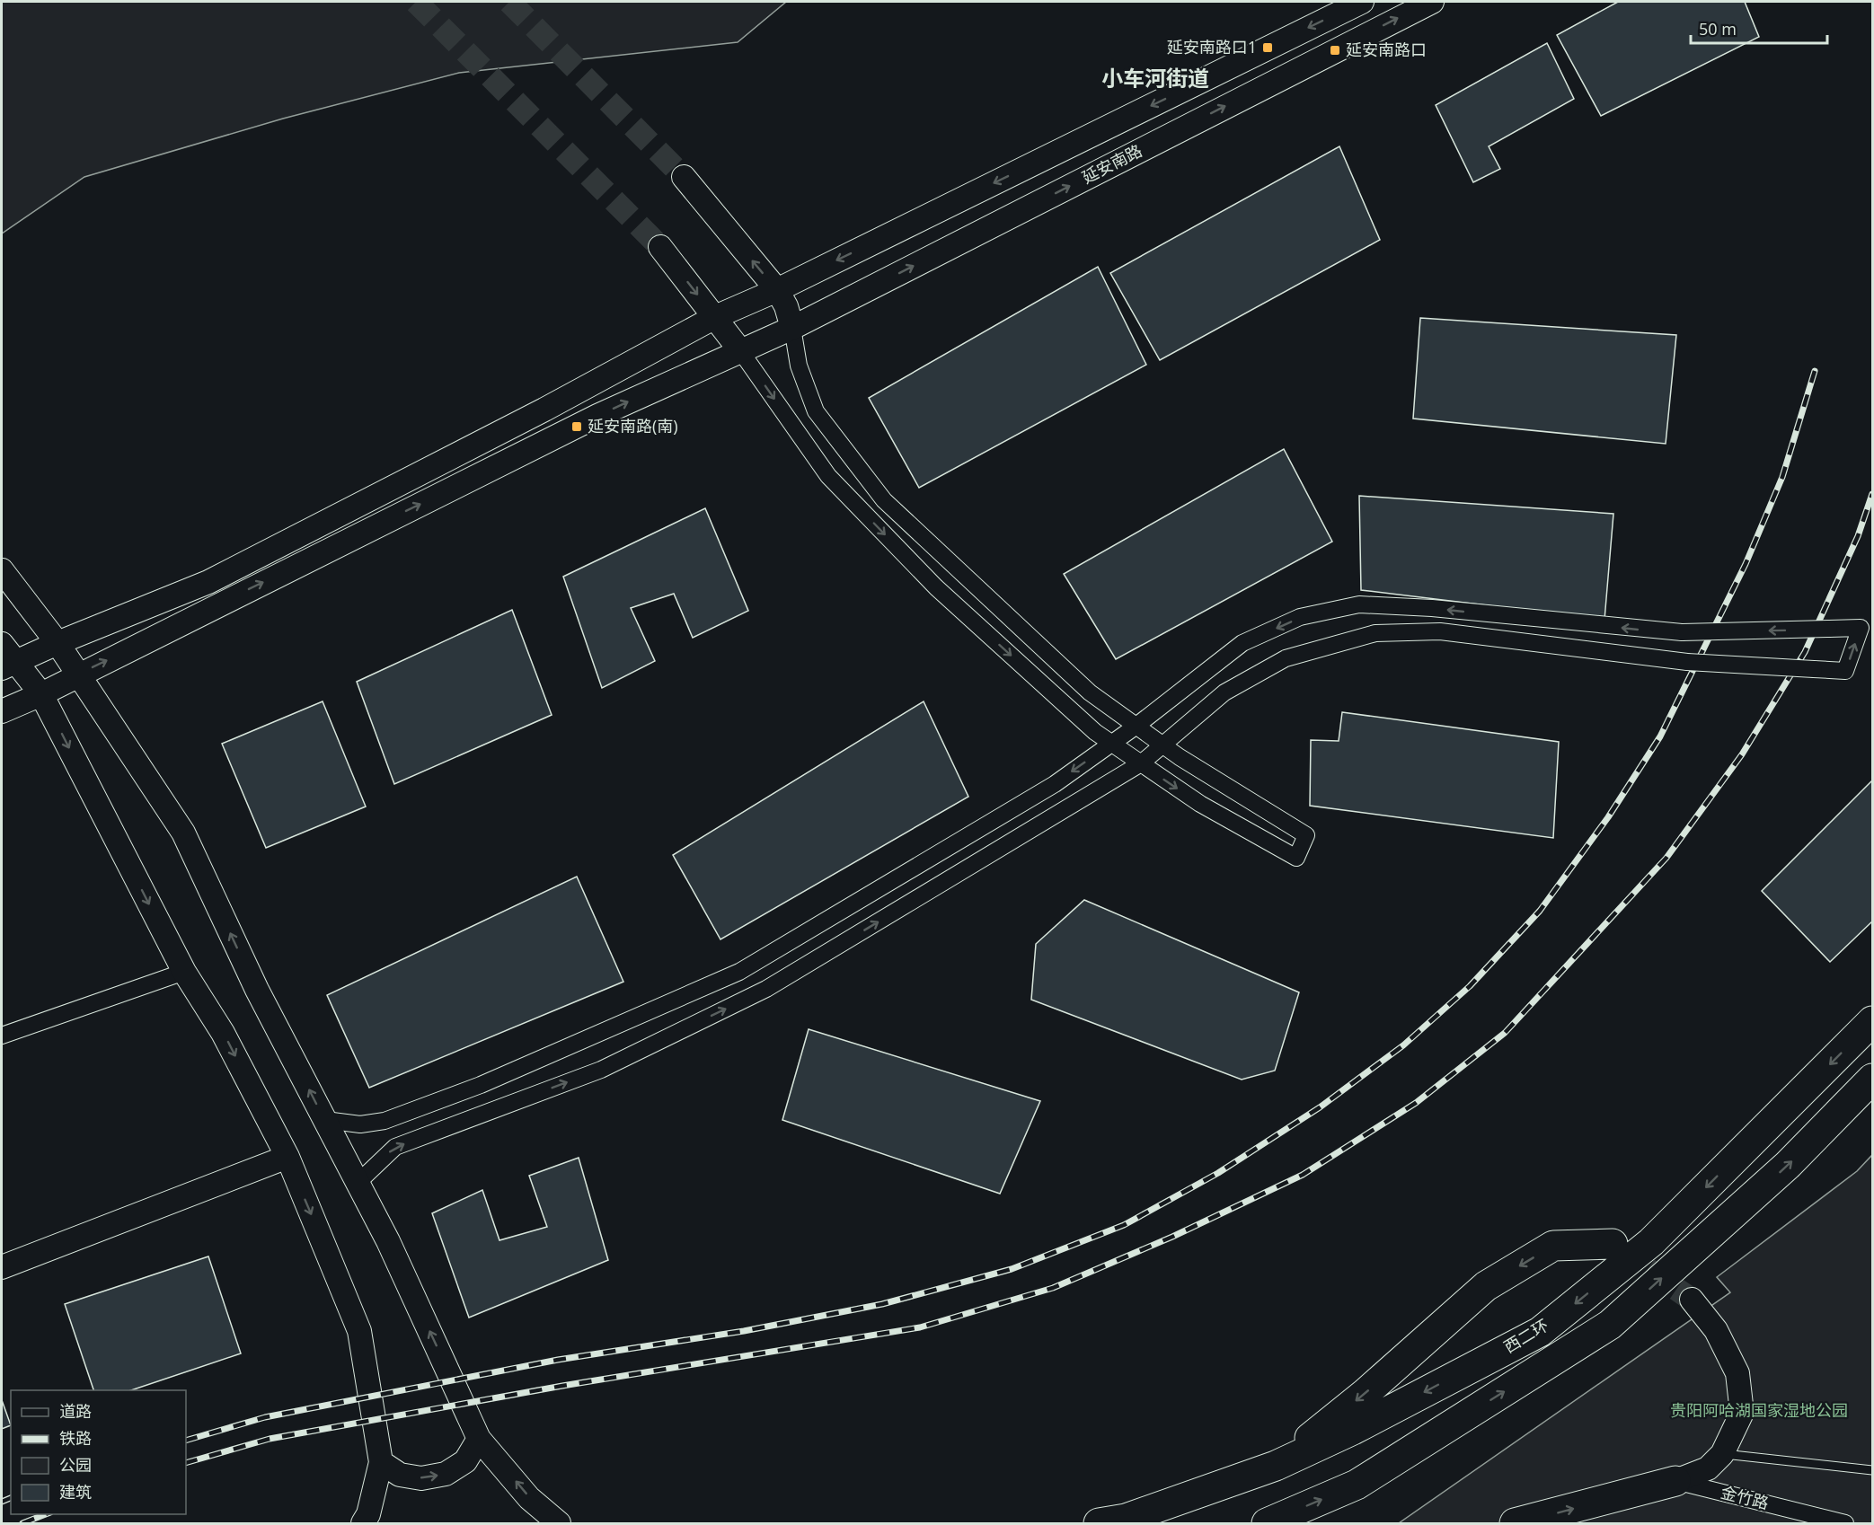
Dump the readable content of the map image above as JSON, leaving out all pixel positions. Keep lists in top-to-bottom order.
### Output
{
  "streets": {
    "highway": ["西二环"],
    "street": ["延安南路", "金竹路"]
  },
  "districts": ["小车河街道"],
  "parks": ["贵阳阿哈湖国家湿地公园"],
  "places": {
    "transit": ["延安南路口1", "延安南路口", "延安南路(南)"]
  },
  "legend": [
    "道路",
    "铁路",
    "公园",
    "建筑"
  ],
  "scale_bar": "50 m"
}
